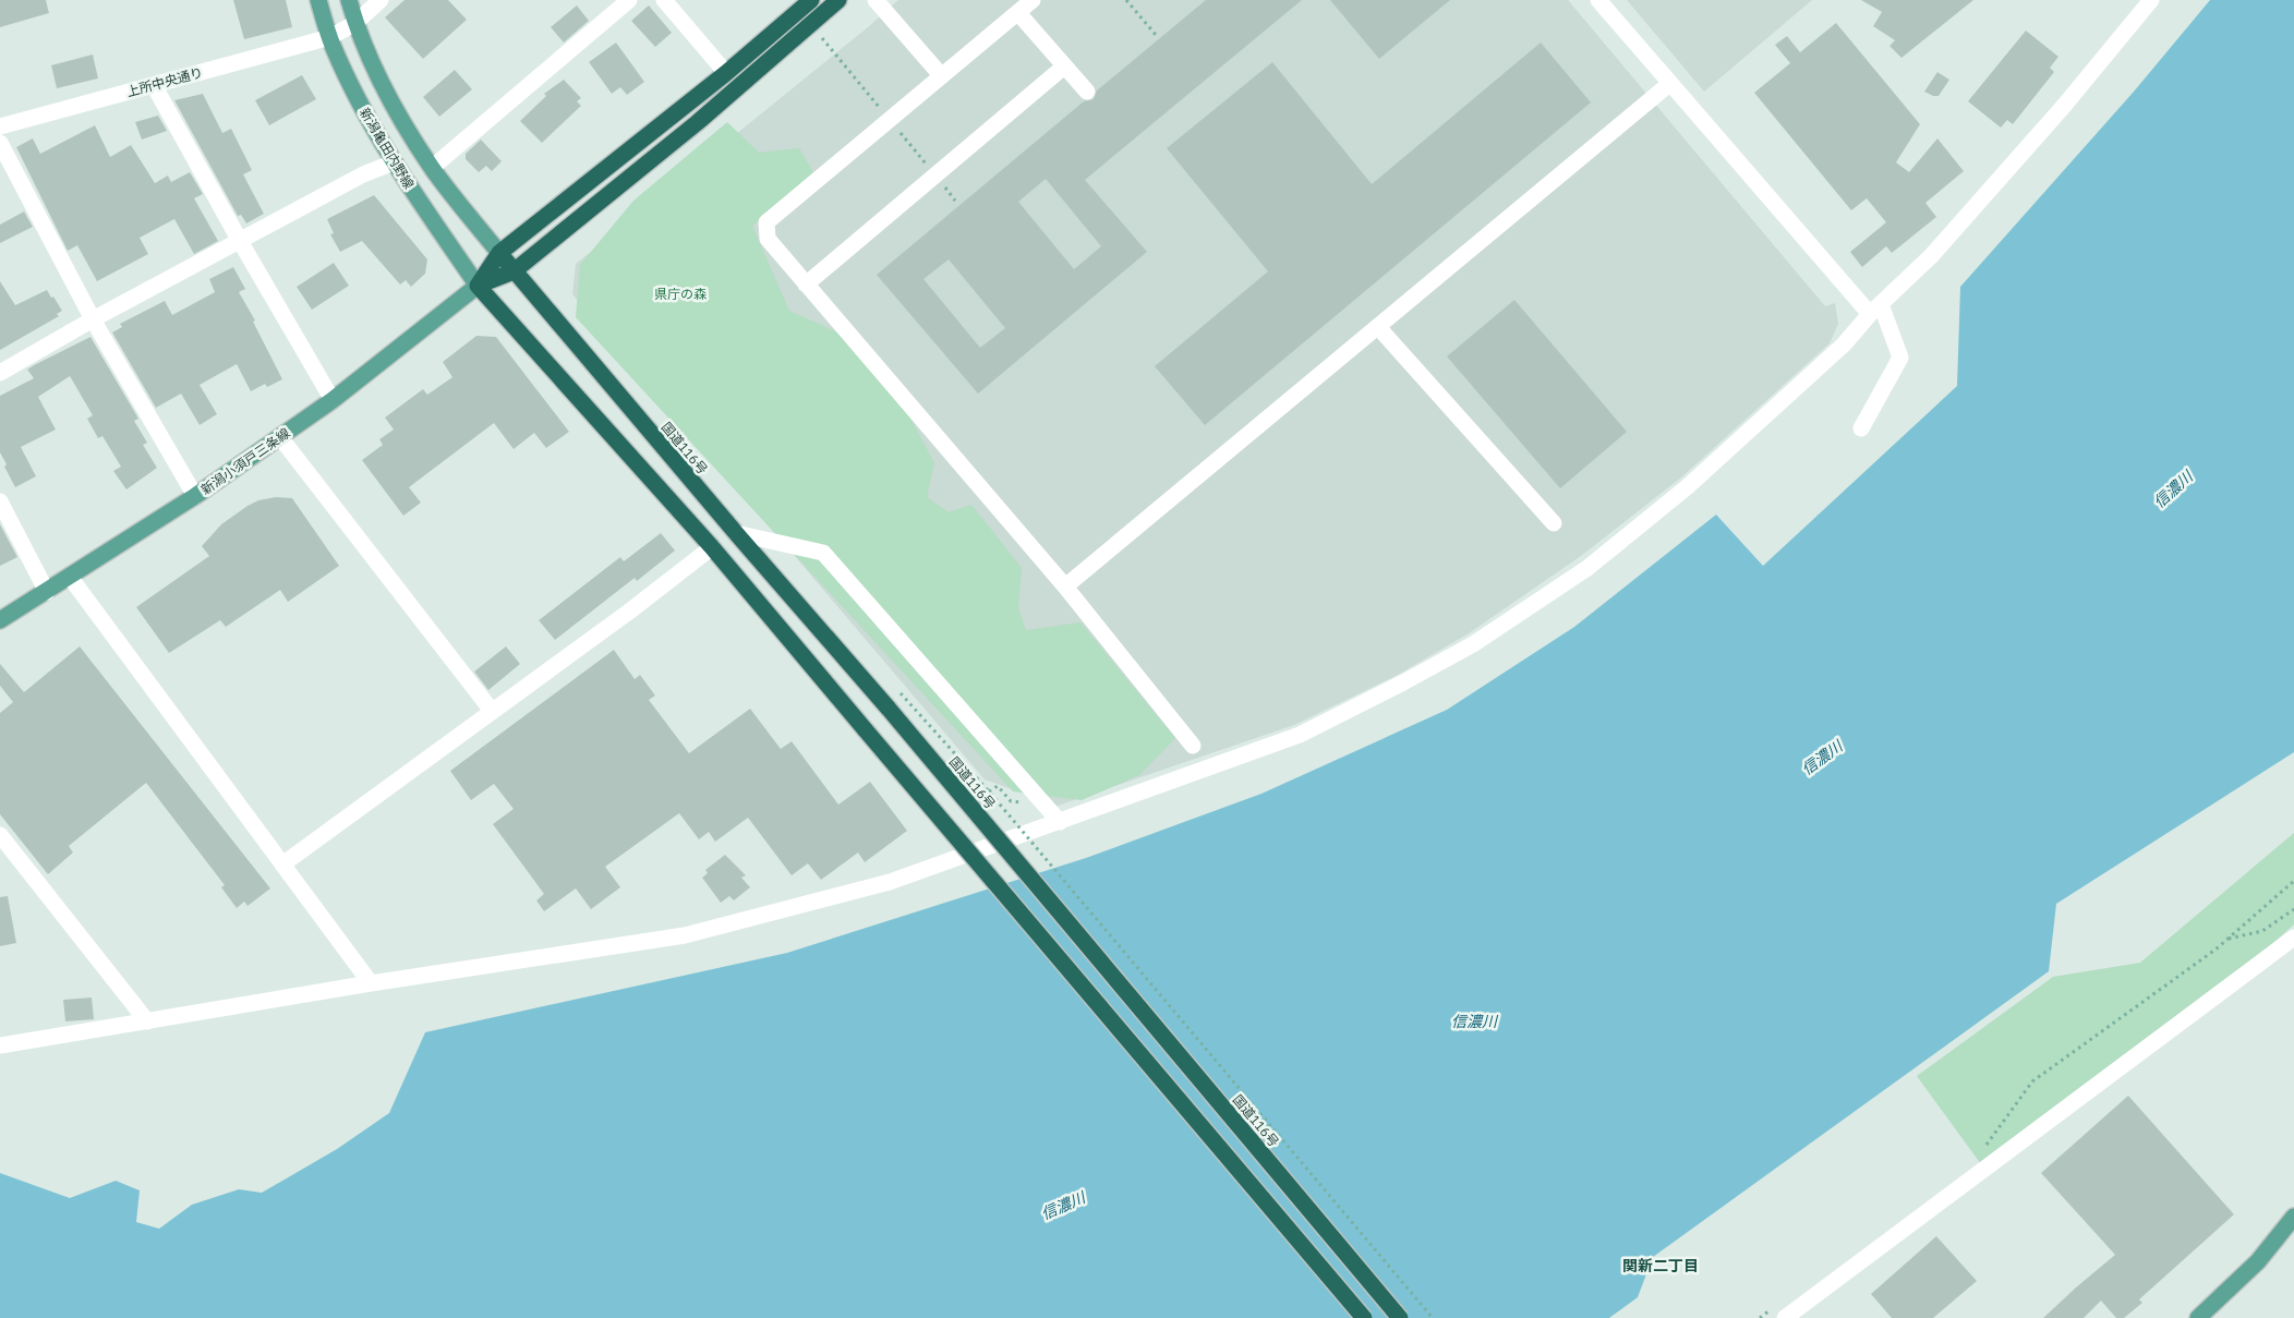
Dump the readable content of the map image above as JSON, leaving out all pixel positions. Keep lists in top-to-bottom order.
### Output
{
  "streets": {
    "highway": ["国道116号"],
    "main road": ["新潟亀田内野線", "新潟小須戸三条線"],
    "street": ["上所中央通り"]
  },
  "crossings": [
    ["上所中央通り", "新潟亀田内野線"],
    ["新潟亀田内野線", "国道116号"],
    ["新潟亀田内野線", "新潟小須戸三条線"]
  ],
  "districts": ["関新二丁目"],
  "water": ["信濃川"],
  "parks": ["県庁の森"]
}
